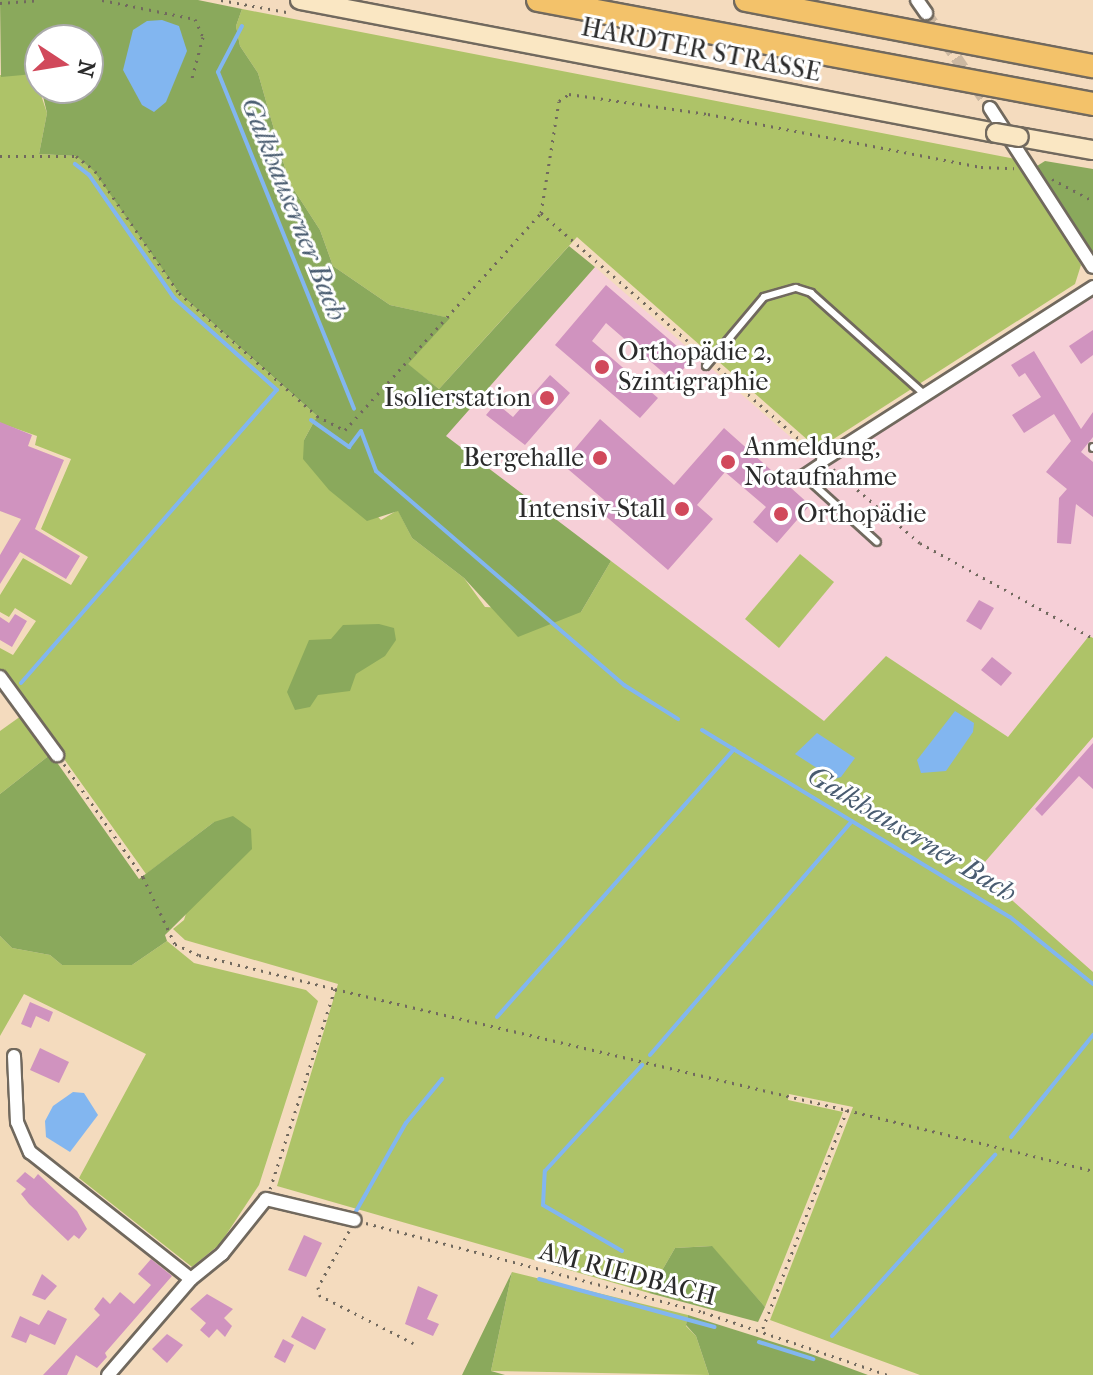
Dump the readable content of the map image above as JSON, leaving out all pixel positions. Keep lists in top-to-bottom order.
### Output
{
  "streets": {
    "main road": ["HARDTER STRASSE"],
    "path": ["AM RIEDBACH"]
  },
  "water": ["Galkhauserner Bach"],
  "places": [
    "Orthopädie 2, Szintigraphie",
    "Isolierstation",
    "Bergehalle",
    "Anmeldung, Notaufnahme",
    "Intensiv-Stall",
    "Orthopädie"
  ],
  "north": "right"
}
